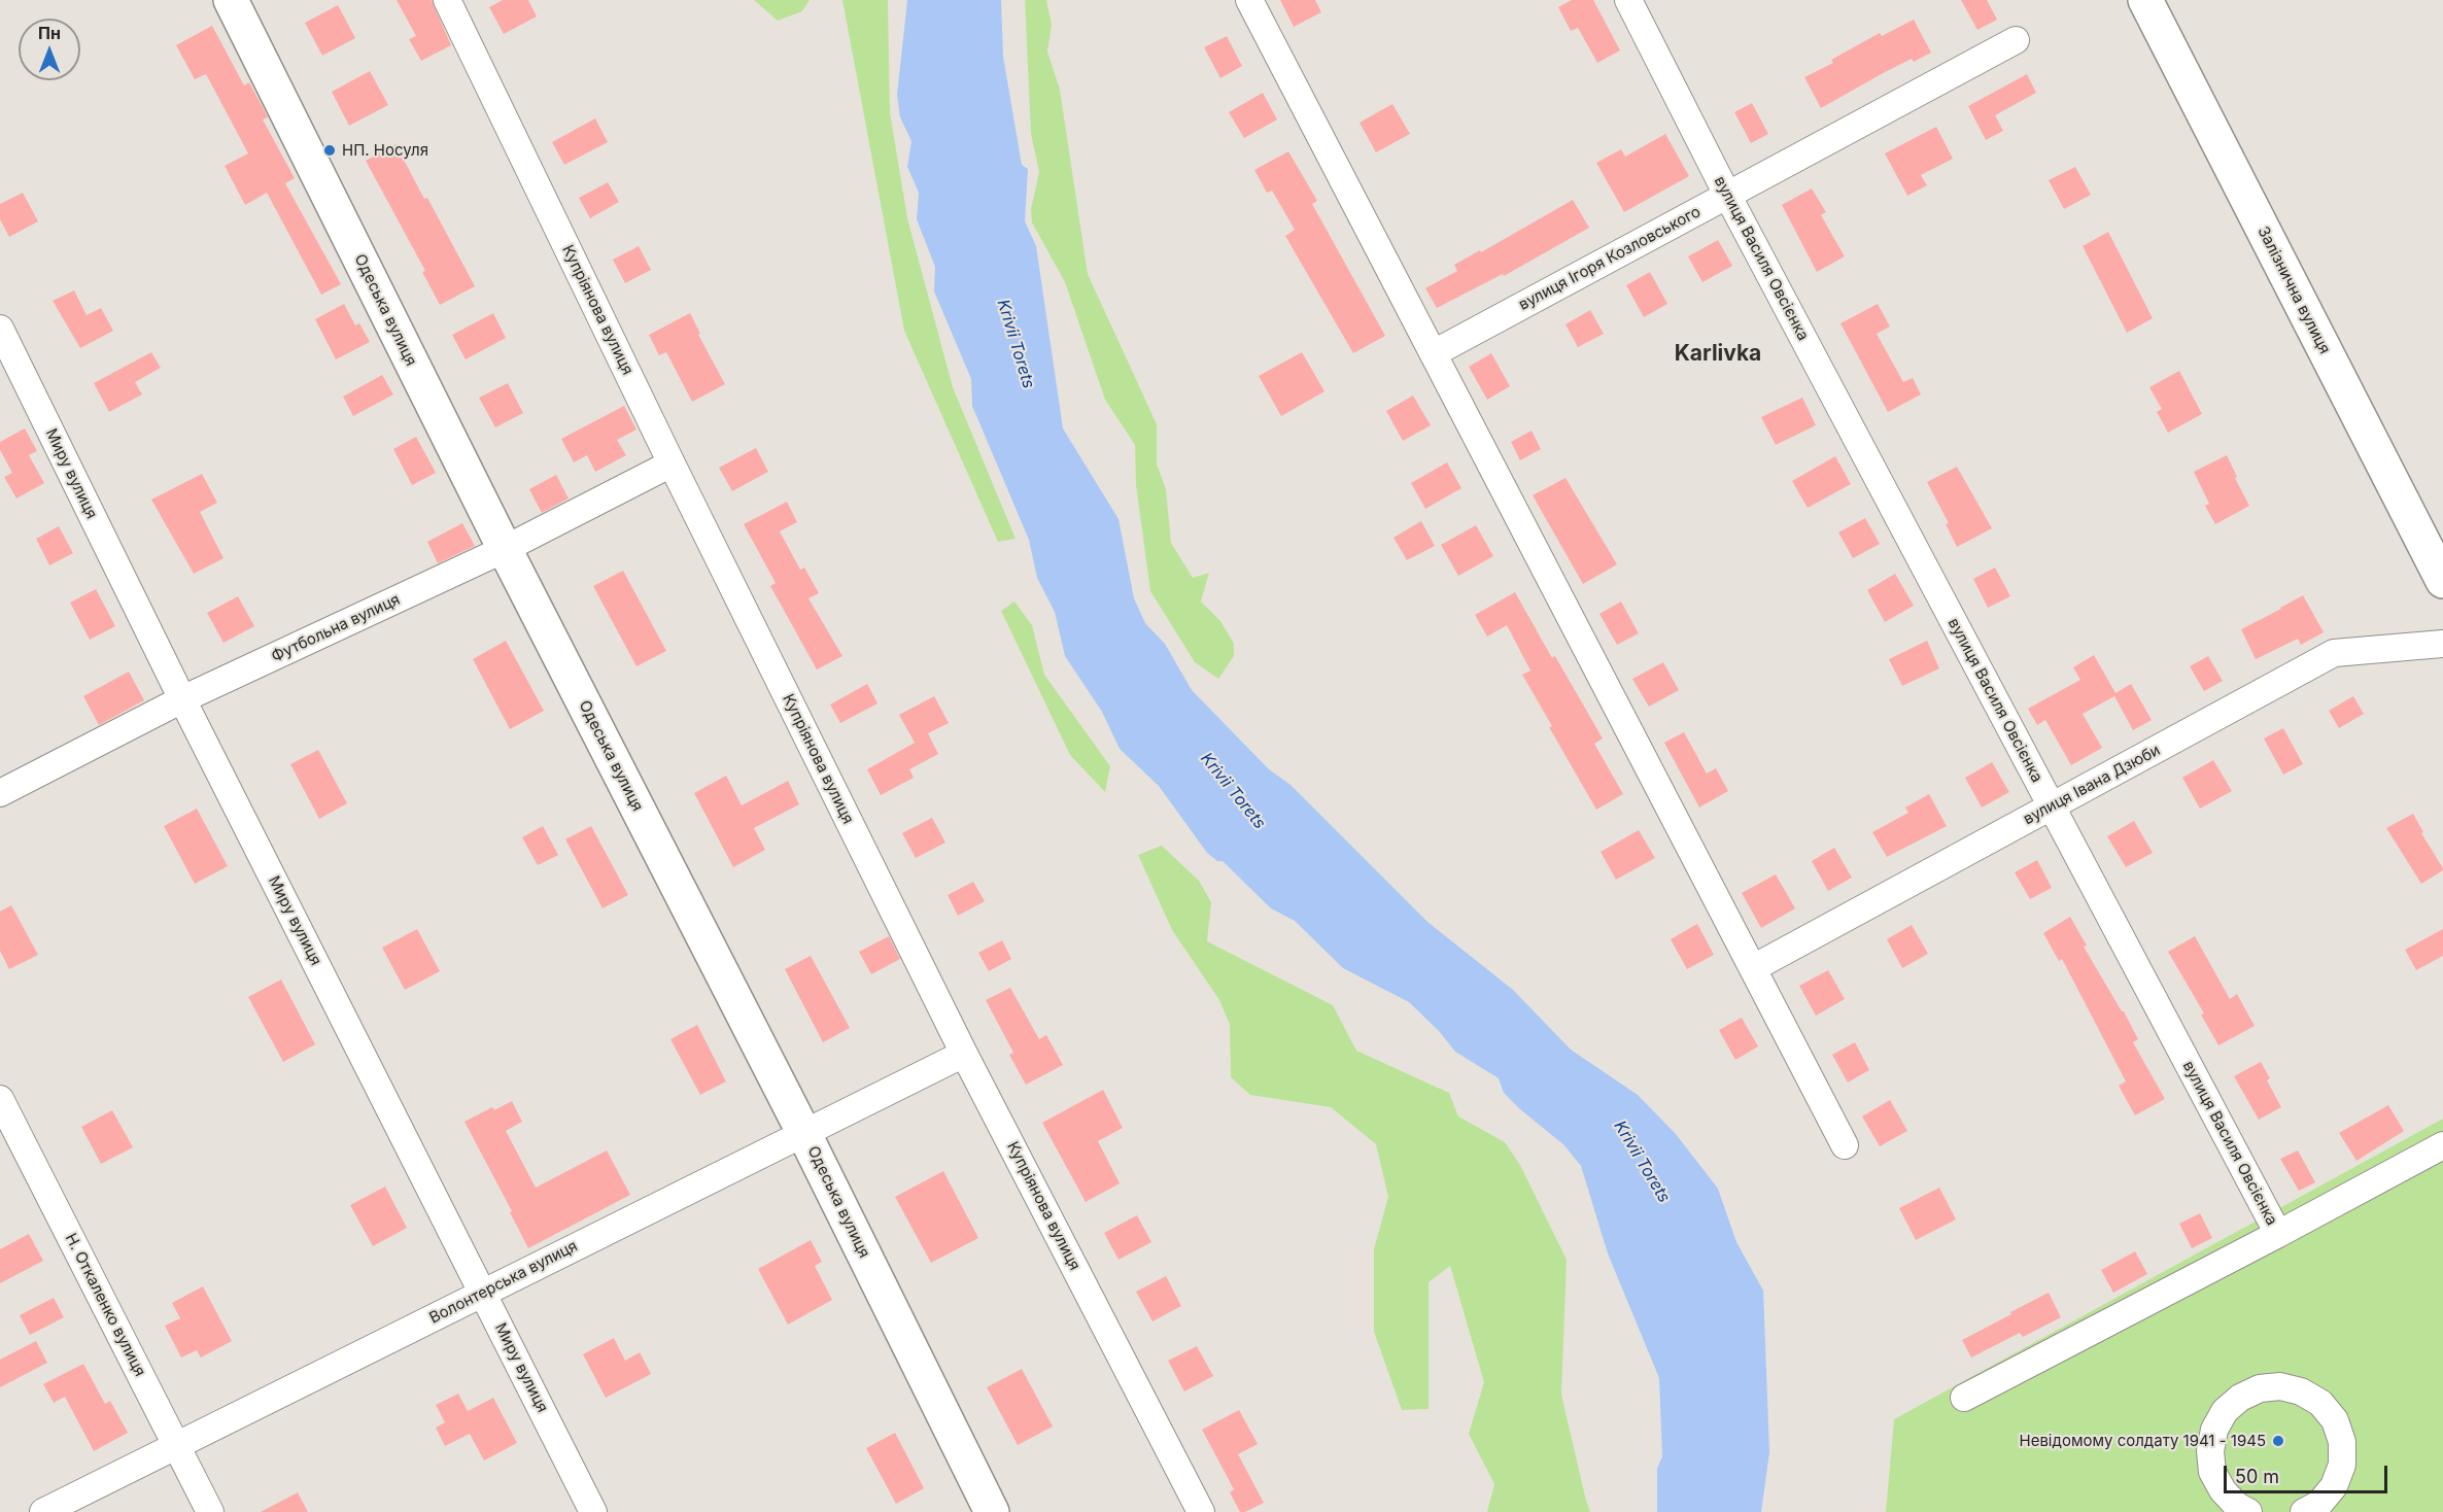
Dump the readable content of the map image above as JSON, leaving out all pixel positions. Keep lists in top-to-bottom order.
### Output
{
  "streets": {
    "street": [
      "вулиця Ігоря Козловського",
      "вулиця Василя Овсієнка",
      "Залізнична вулиця",
      "Одеська вулиця",
      "Купріянова вулиця",
      "Миру вулиця",
      "Футбольна вулиця",
      "вулиця Івана Дзюби",
      "Волонтерська вулиця",
      "Н. Откаленко вулиця"
    ]
  },
  "crossings": [
    ["вулиця Ігоря Козловського", "вулиця Василя Овсієнка"],
    ["вулиця Василя Овсієнка", "вулиця Івана Дзюби"],
    ["Одеська вулиця", "Футбольна вулиця"],
    ["Одеська вулиця", "Волонтерська вулиця"],
    ["Купріянова вулиця", "Футбольна вулиця"],
    ["Купріянова вулиця", "Волонтерська вулиця"],
    ["Миру вулиця", "Футбольна вулиця"],
    ["Миру вулиця", "Волонтерська вулиця"],
    ["Волонтерська вулиця", "Н. Откаленко вулиця"]
  ],
  "districts": ["Karlivka"],
  "water": ["Krivii Torets"],
  "places": ["НП. Носуля", "Невідомому солдату 1941 - 1945"],
  "scale_bar": "50 m",
  "north": "top"
}
